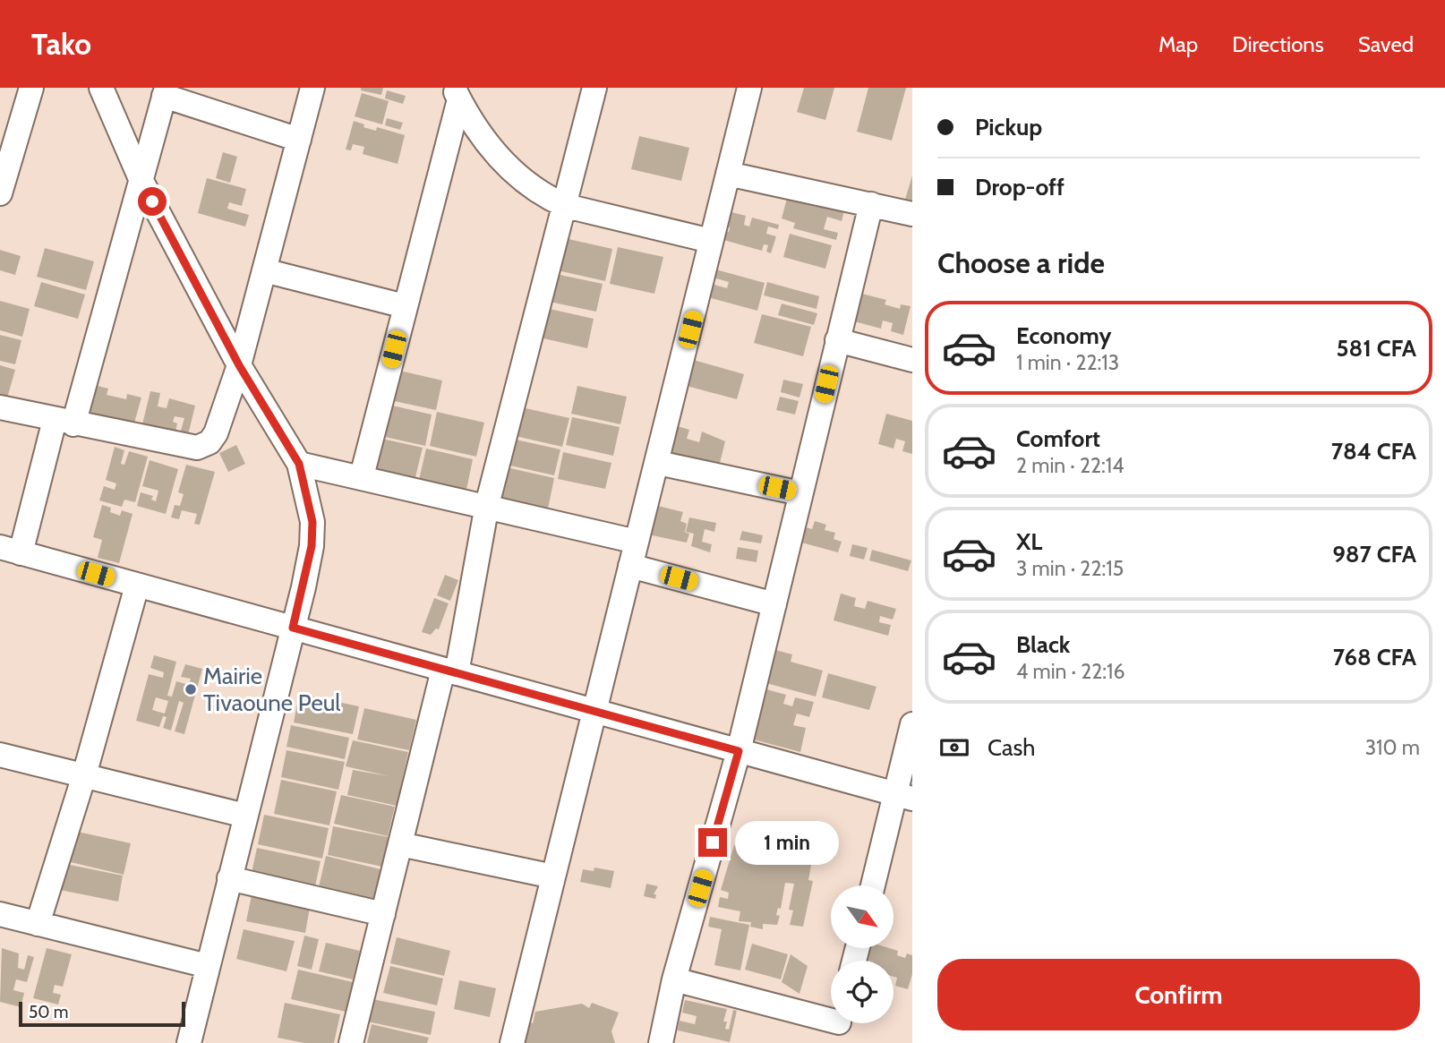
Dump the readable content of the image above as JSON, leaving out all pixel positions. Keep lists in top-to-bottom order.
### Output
{
  "places": ["Mairie Tivaoune Peul"],
  "scale_bar": "50 m",
  "north": "bottom right",
  "page": {
    "header": "Tako",
    "nav": ["Map", "Directions", "Saved"],
    "banner": ["Pickup", "Drop-off"],
    "heading": "Choose a ride",
    "list": [
      {
        "name": "Economy",
        "note": "1 min · 22:13",
        "value": "581 CFA"
      },
      {
        "name": "Comfort",
        "note": "2 min · 22:14",
        "value": "784 CFA"
      },
      {
        "name": "XL",
        "note": "3 min · 22:15",
        "value": "987 CFA"
      },
      {
        "name": "Black",
        "note": "4 min · 22:16",
        "value": "768 CFA"
      }
    ],
    "pay": ["Cash", "310 m"],
    "bubble": "1 min",
    "buttons": "Confirm",
    "scale": "50 m"
  }
}
